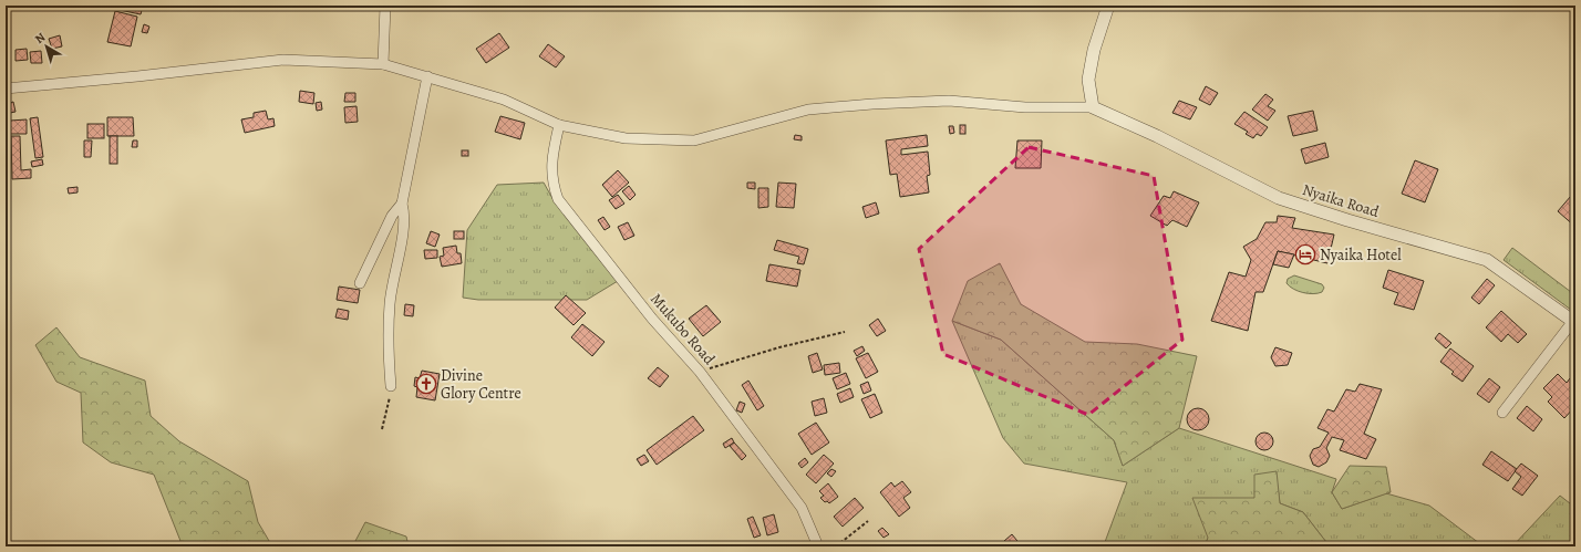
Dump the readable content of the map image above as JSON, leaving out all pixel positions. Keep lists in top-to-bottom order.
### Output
{
  "streets": {
    "street": ["Nyaika Road", "Mukubo Road"]
  },
  "places": {
    "hotel": ["Nyaika Hotel"],
    "church": ["Divine Glory Centre"]
  },
  "north": "top left"
}
